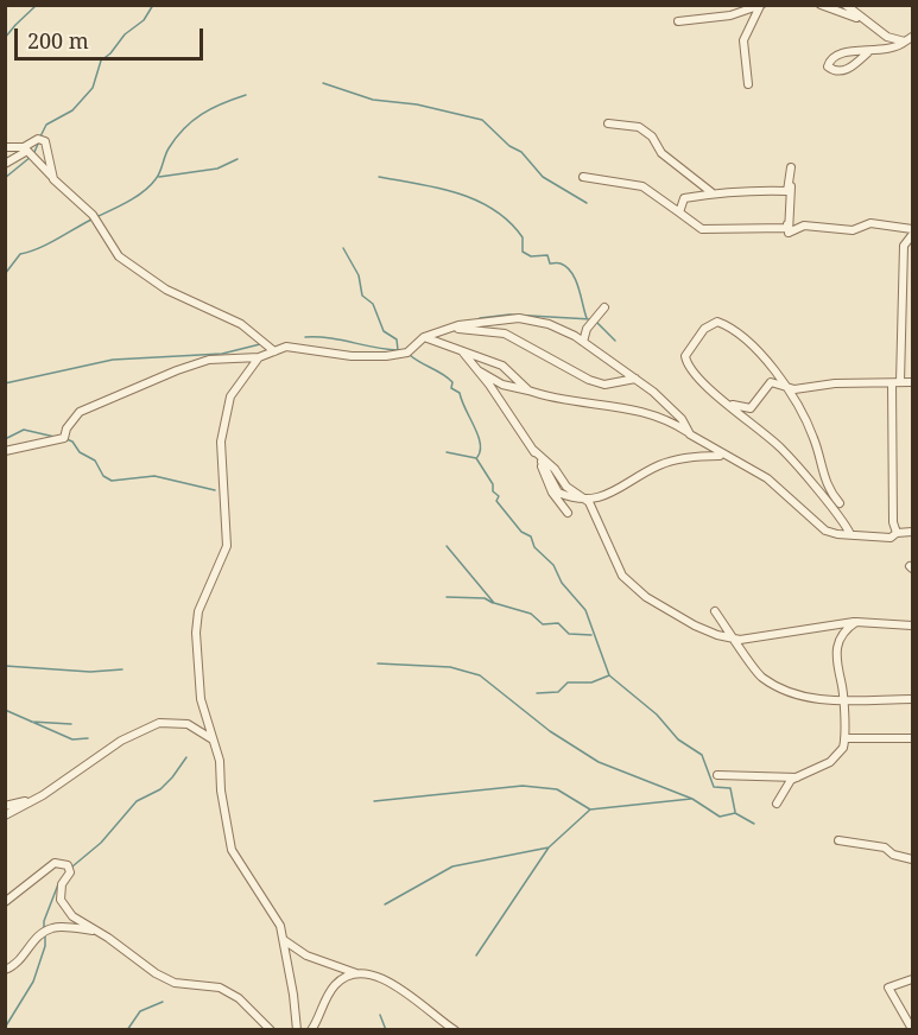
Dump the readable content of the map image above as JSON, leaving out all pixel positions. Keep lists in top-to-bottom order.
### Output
{
  "scale_bar": "200 m"
}
